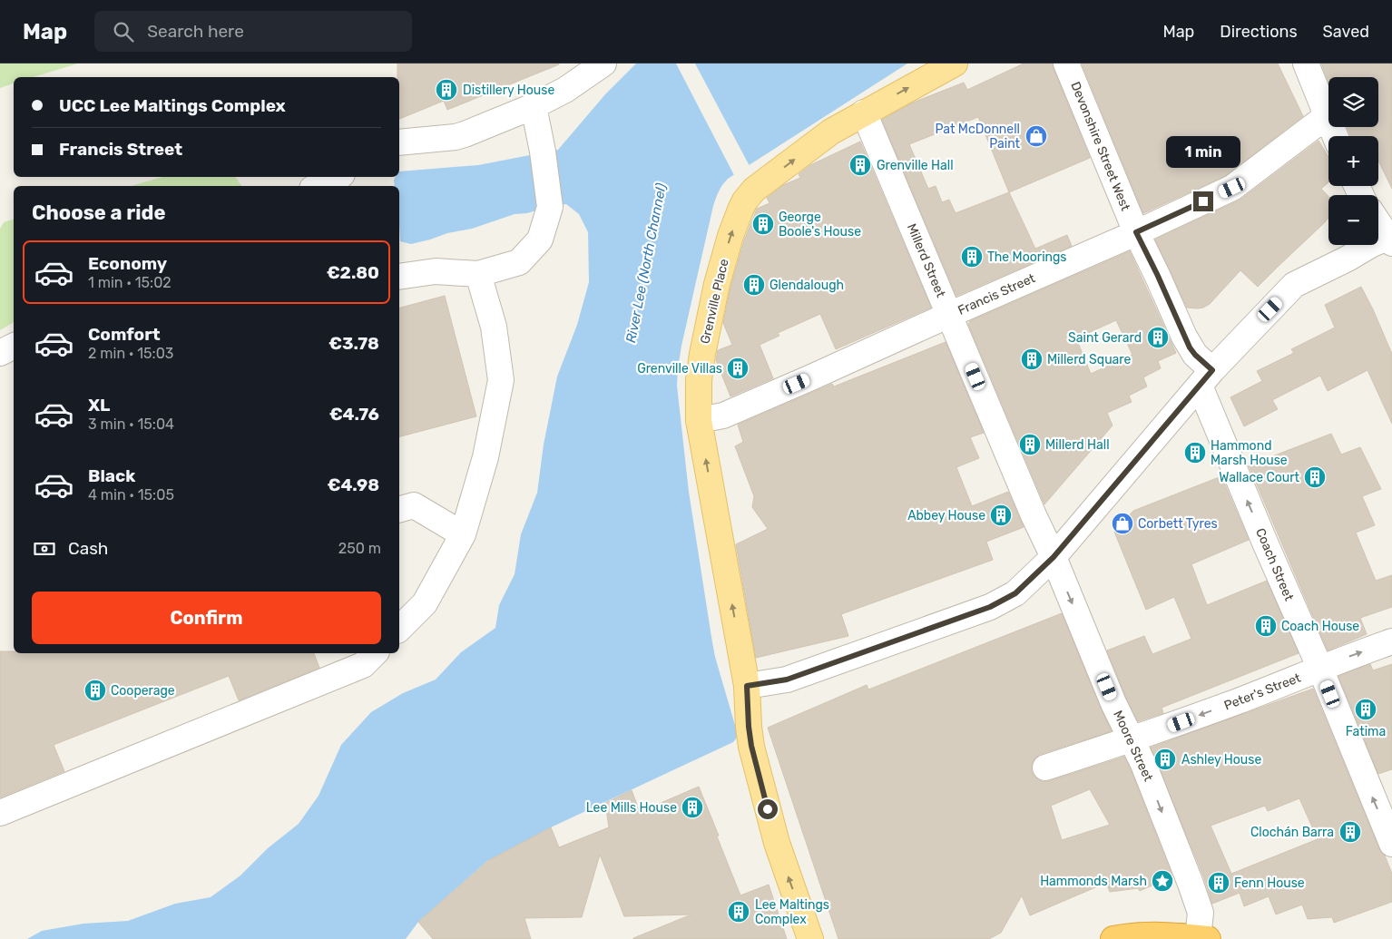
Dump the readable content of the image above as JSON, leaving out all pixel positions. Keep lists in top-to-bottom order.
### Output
{
  "streets": {
    "main road": ["Grenville Place"],
    "street": [
      "Devonshire Street West",
      "Millerd Street",
      "Francis Street",
      "Coach Street",
      "Peter's Street",
      "Moore Street"
    ]
  },
  "crossings": [
    ["Devonshire Street West", "Francis Street"],
    ["Devonshire Street West", "Coach Street"],
    ["Millerd Street", "Francis Street"],
    ["Millerd Street", "Grenville Place"],
    ["Millerd Street", "Moore Street"],
    ["Francis Street", "Grenville Place"],
    ["Coach Street", "Peter's Street"],
    ["Peter's Street", "Moore Street"]
  ],
  "one_way": ["Grenville Place", "Coach Street", "Moore Street"],
  "water": ["River Lee (North Channel)"],
  "places": {
    "building": [
      "Distillery House",
      "Grenville Hall",
      "George Boole's House",
      "The Moorings",
      "Glendalough",
      "Saint Gerard",
      "Millerd Square",
      "Grenville Villas",
      "Millerd Hall",
      "Hammond Marsh House",
      "Wallace Court",
      "Abbey House",
      "Coach House",
      "Cooperage",
      "Fatima",
      "Ashley House",
      "Lee Mills House",
      "Clochán Barra",
      "Fenn House",
      "Lee Maltings Complex"
    ],
    "shop": ["Pat McDonnell Paint", "Corbett Tyres"],
    "place": ["Hammonds Marsh"]
  },
  "page": {
    "header": "Map",
    "search": "Search here",
    "nav": ["Map", "Directions", "Saved"],
    "map_buttons": ["+", "−"],
    "banner": ["UCC Lee Maltings Complex", "Francis Street"],
    "bubble": "1 min",
    "heading": "Choose a ride",
    "list": [
      {
        "name": "Economy",
        "note": "1 min · 15:02",
        "value": "€2.80"
      },
      {
        "name": "Comfort",
        "note": "2 min · 15:03",
        "value": "€3.78"
      },
      {
        "name": "XL",
        "note": "3 min · 15:04",
        "value": "€4.76"
      },
      {
        "name": "Black",
        "note": "4 min · 15:05",
        "value": "€4.98"
      }
    ],
    "pay": ["Cash", "250 m"],
    "buttons": "Confirm"
  }
}
